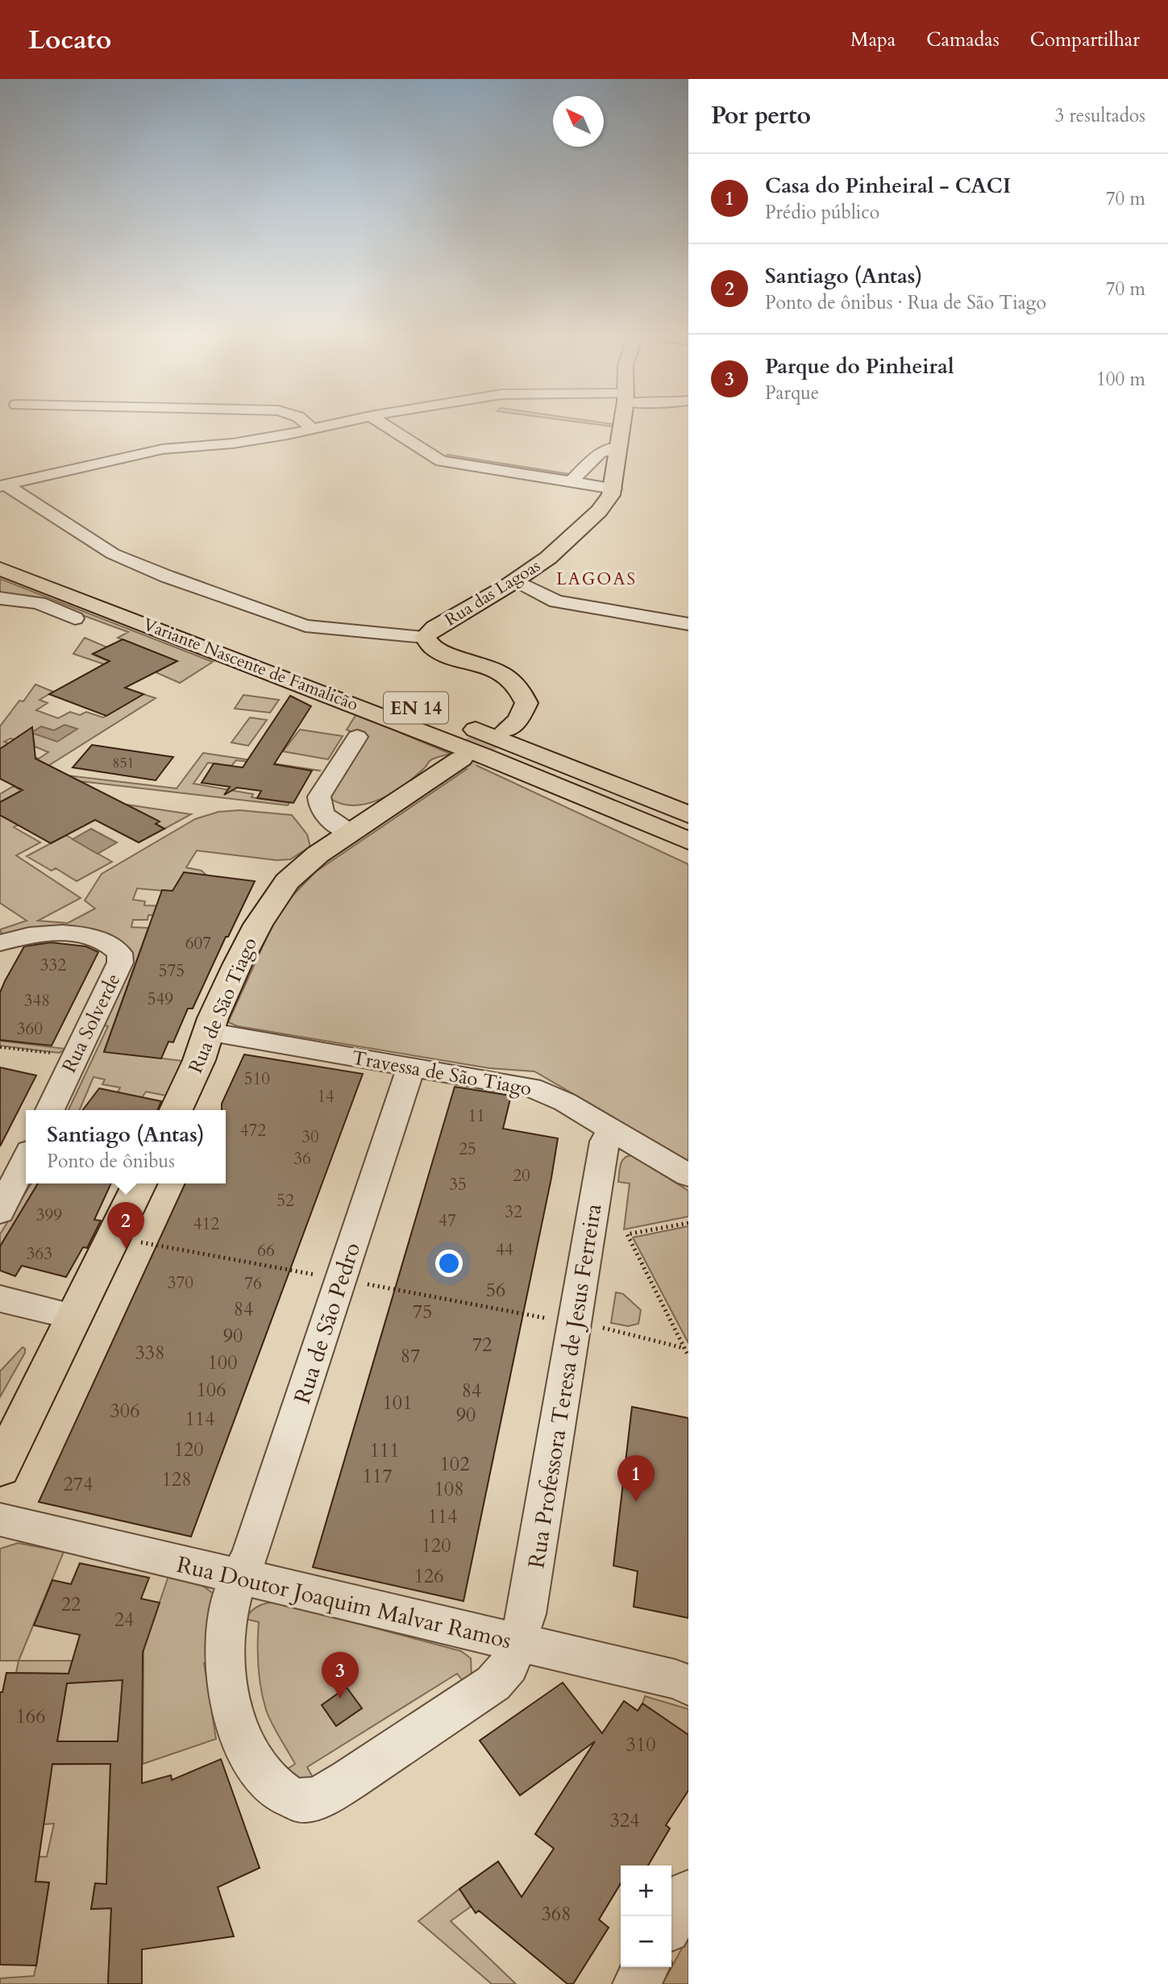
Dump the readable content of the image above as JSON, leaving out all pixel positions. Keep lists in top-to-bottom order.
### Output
{
  "streets": {
    "main road": [
      "Rua das Lagoas",
      "Variante Nascente de Famalicão",
      "EN 14",
      "Rua de São Tiago"
    ],
    "street": [
      "Rua Solverde",
      "Travessa de São Tiago",
      "Rua de São Pedro",
      "Rua Professora Teresa de Jesus Ferreira",
      "Rua Doutor Joaquim Malvar Ramos"
    ]
  },
  "crossings": [
    ["Rua de São Tiago", "Travessa de São Tiago"],
    ["Travessa de São Tiago", "Rua de São Pedro"],
    ["Travessa de São Tiago", "Rua Professora Teresa de Jesus Ferreira"],
    ["Rua de São Pedro", "Rua Professora Teresa de Jesus Ferreira"],
    ["Rua de São Pedro", "Rua Doutor Joaquim Malvar Ramos"],
    ["Rua Professora Teresa de Jesus Ferreira", "Rua Doutor Joaquim Malvar Ramos"]
  ],
  "districts": ["LAGOAS"],
  "house_numbers": [
    "851",
    "607",
    "332",
    "575",
    "549",
    "348",
    "360",
    "510",
    "14",
    "11",
    "472",
    "30",
    "25",
    "36",
    "20",
    "35",
    "52",
    "32",
    "399",
    "47",
    "412",
    "44",
    "66",
    "363",
    "370",
    "76",
    "56",
    "84",
    "75",
    "90",
    "72",
    "338",
    "87",
    "100",
    "106",
    "84",
    "101",
    "306",
    "90",
    "114",
    "120",
    "111",
    "102",
    "117",
    "128",
    "274",
    "108",
    "114",
    "120",
    "126",
    "22",
    "24",
    "166",
    "310",
    "324",
    "368"
  ],
  "north": "top left",
  "page": {
    "header": "Locato",
    "nav": ["Mapa", "Camadas", "Compartilhar"],
    "heading": ["Por perto", "3 resultados"],
    "list": [
      {
        "mark": "1",
        "name": "Casa do Pinheiral - CACI",
        "note": "Prédio público",
        "value": "70 m"
      },
      {
        "mark": "2",
        "name": "Santiago (Antas)",
        "note": "Ponto de ônibus · Rua de São Tiago",
        "value": "70 m"
      },
      {
        "mark": "3",
        "name": "Parque do Pinheiral",
        "note": "Parque",
        "value": "100 m"
      }
    ],
    "popup": ["Santiago (Antas)", "Ponto de ônibus"],
    "pins": ["2", "1", "3"],
    "map_buttons": ["+", "−"]
  }
}
